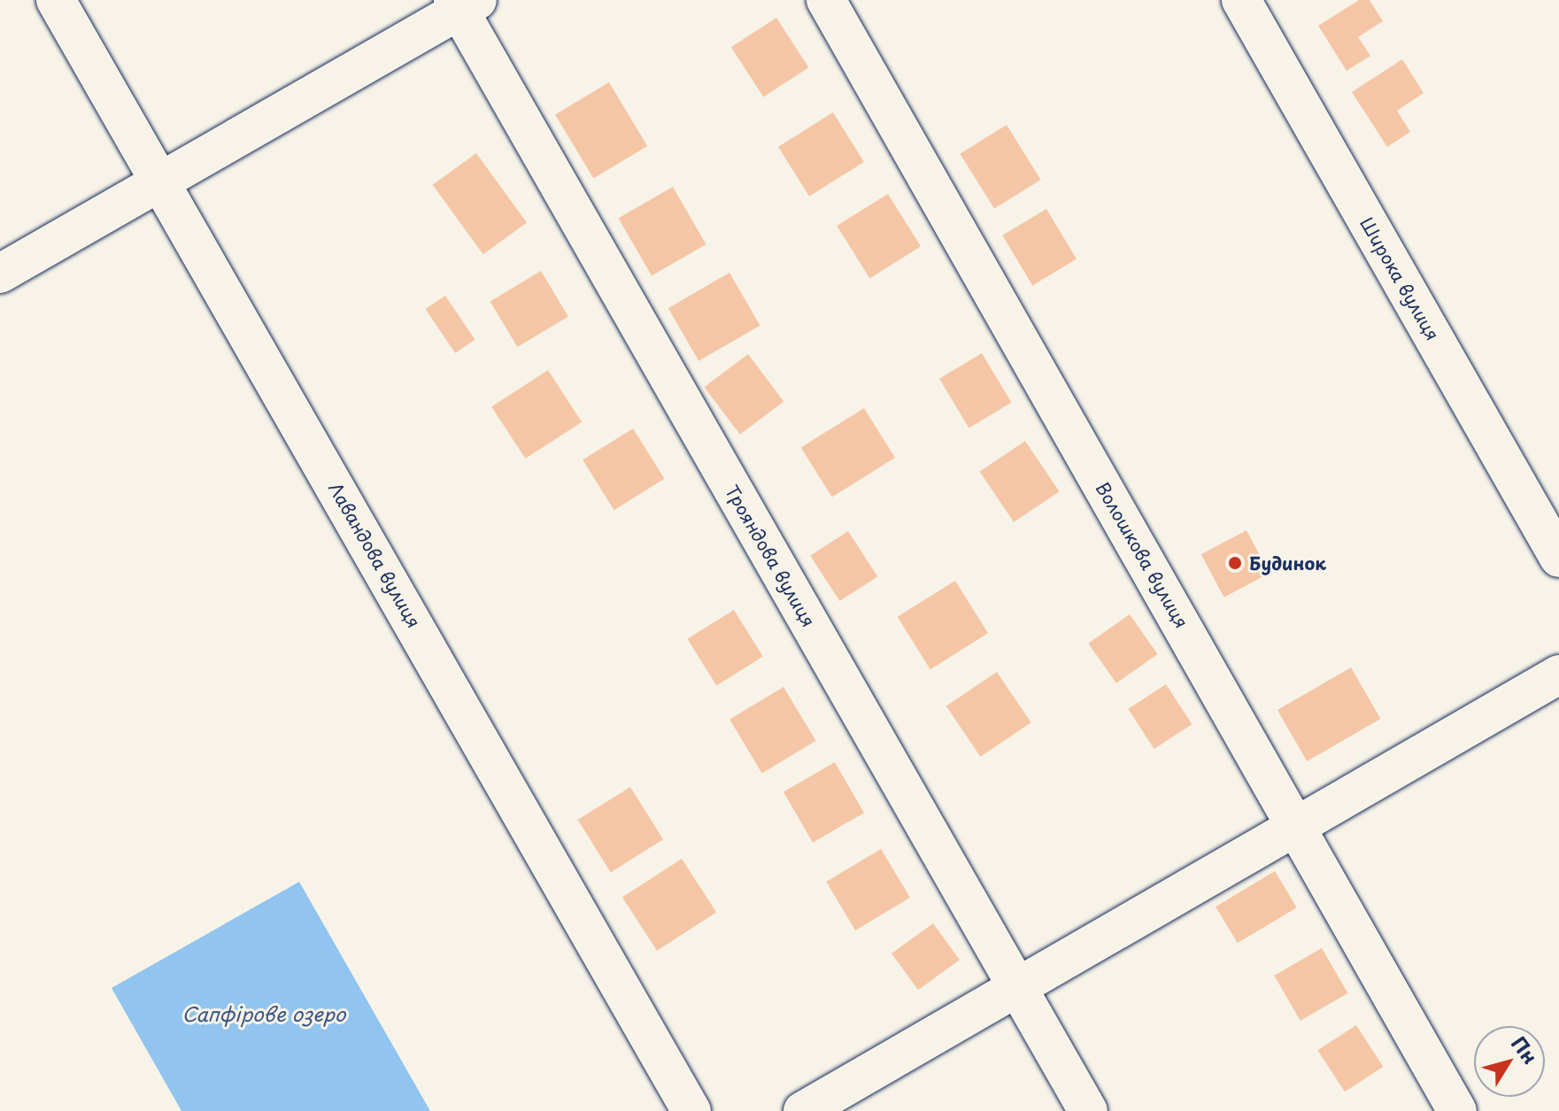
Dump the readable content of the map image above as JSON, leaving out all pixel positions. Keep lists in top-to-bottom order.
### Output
{
  "streets": {
    "street": [
      "Широка вулиця",
      "Лавандова вулиця",
      "Волошкова вулиця",
      "Трояндова вулиця"
    ]
  },
  "water": ["Сапфірове озеро"],
  "places": ["Будинок"],
  "north": "top right"
}
